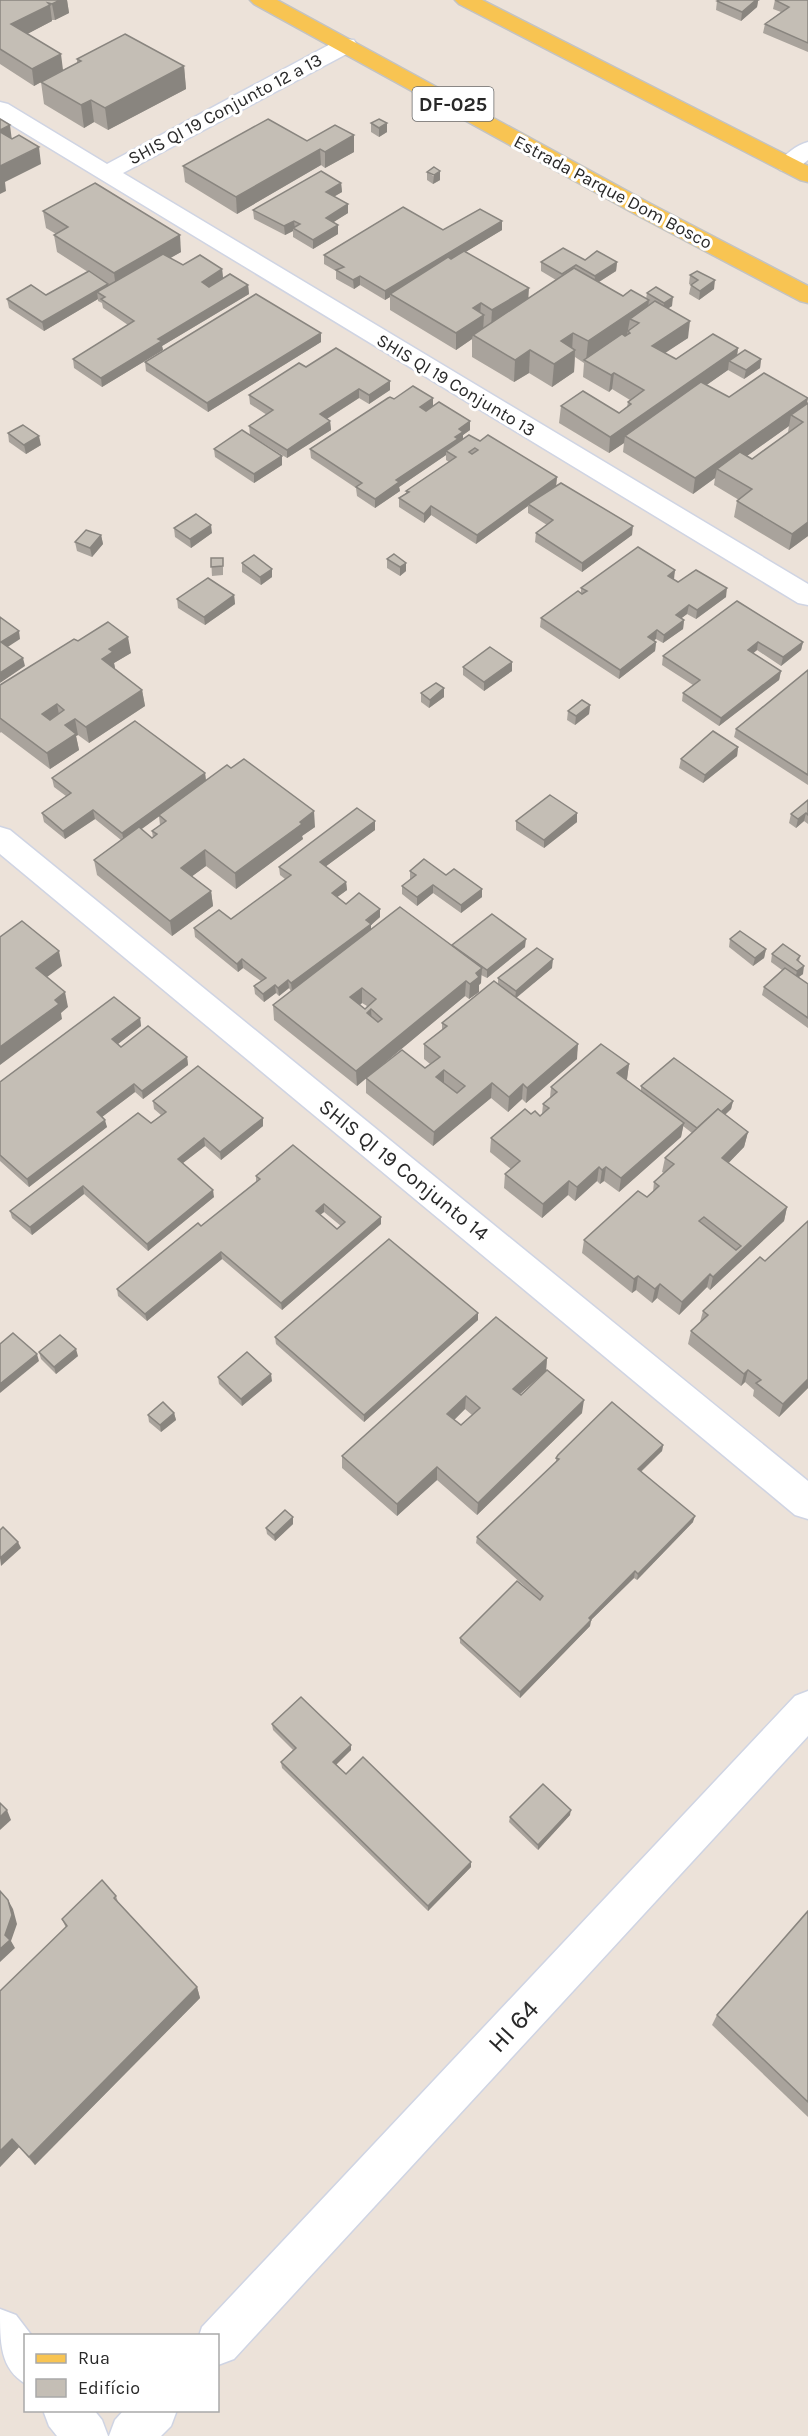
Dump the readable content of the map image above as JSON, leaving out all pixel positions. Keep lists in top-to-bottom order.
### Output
{
  "streets": {
    "main road": ["DF-025", "Estrada Parque Dom Bosco"],
    "street": [
      "SHIS QI 19 Conjunto 12 a 13",
      "SHIS QI 19 Conjunto 13",
      "SHIS QI 19 Conjunto 14",
      "HI 64"
    ]
  },
  "crossings": [
    ["SHIS QI 19 Conjunto 12 a 13", "Estrada Parque Dom Bosco"],
    ["SHIS QI 19 Conjunto 12 a 13", "SHIS QI 19 Conjunto 13"]
  ],
  "legend": ["Rua", "Edifício"]
}
